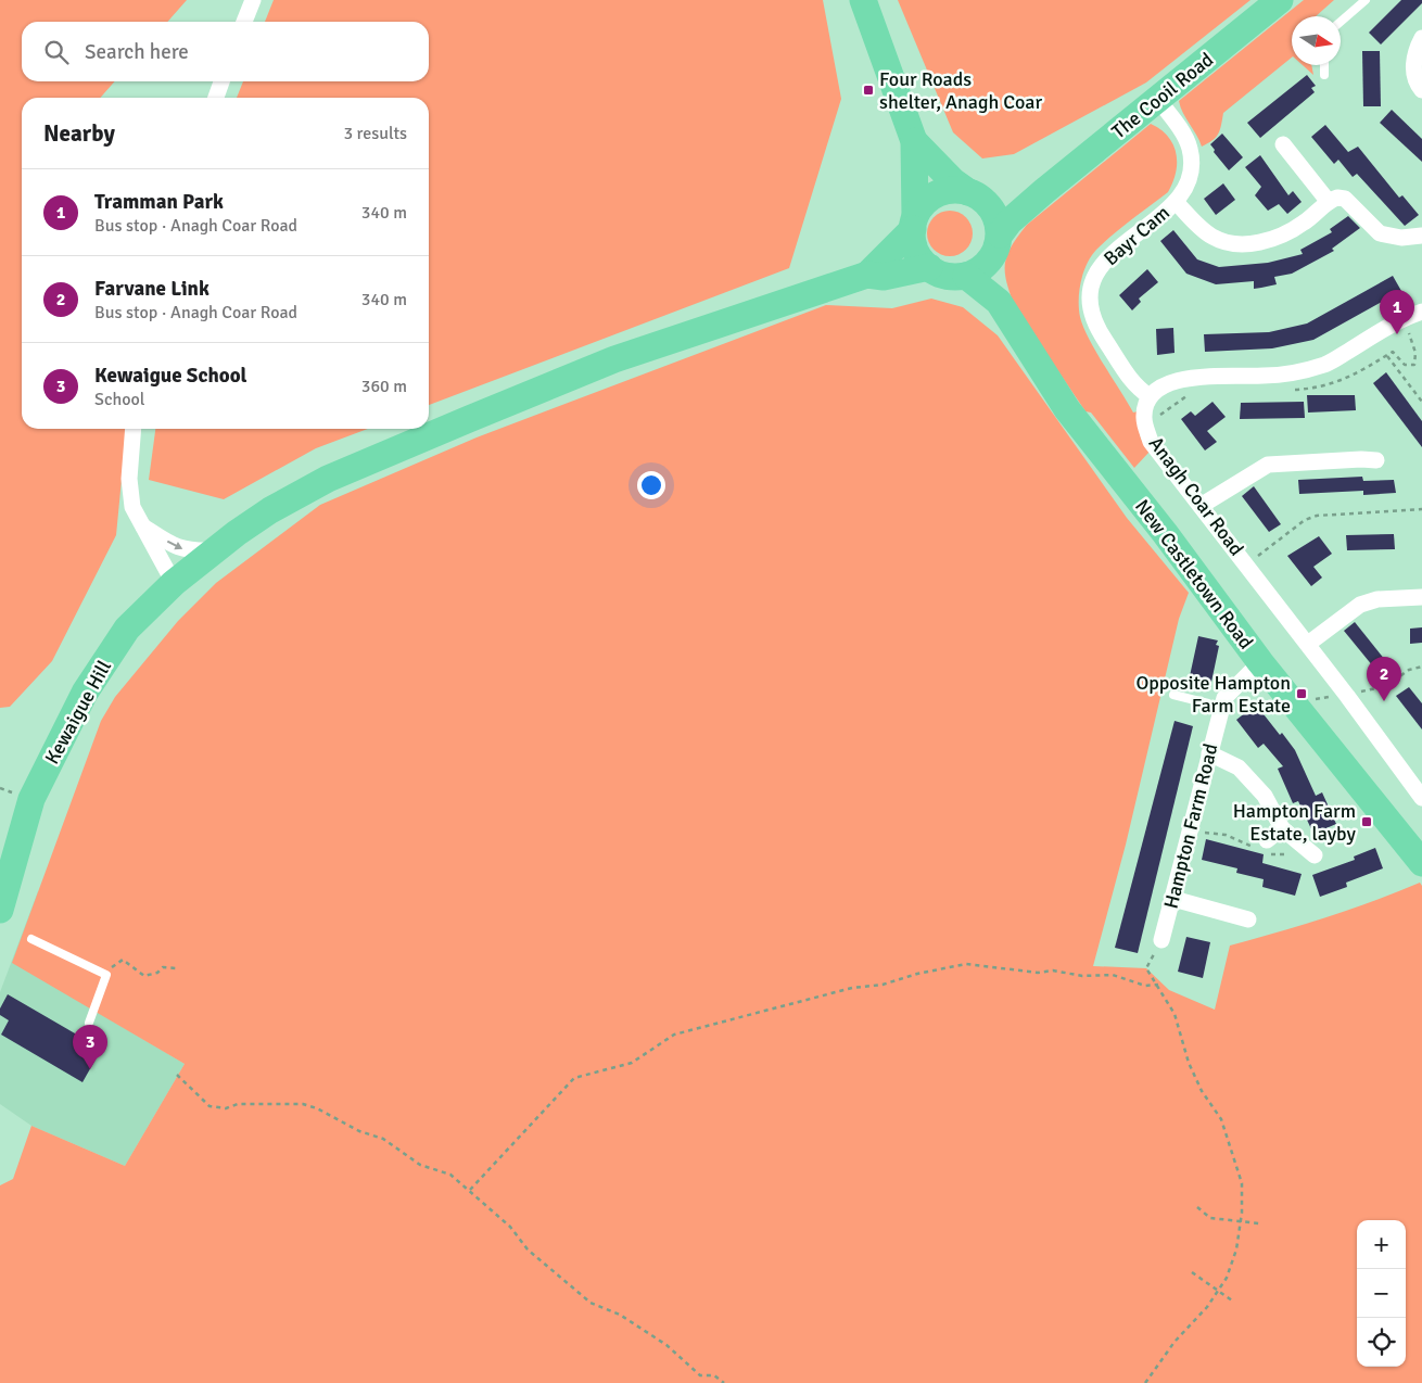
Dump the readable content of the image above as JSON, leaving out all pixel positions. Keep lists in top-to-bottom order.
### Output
{
  "streets": {
    "highway": ["The Cooil Road", "New Castletown Road", "Kewaigue Hill"],
    "street": ["Bayr Cam", "Anagh Coar Road", "Hampton Farm Road"]
  },
  "crossings": [
    ["The Cooil Road", "Bayr Cam"],
    ["Bayr Cam", "Anagh Coar Road"],
    ["New Castletown Road", "Hampton Farm Road"]
  ],
  "places": {
    "transit": ["Four Roads shelter, Anagh Coar", "Opposite Hampton Farm Estate", "Hampton Farm Estate, layby"]
  },
  "north": "right",
  "page": {
    "search": "Search here",
    "heading": ["Nearby", "3 results"],
    "list": [
      {
        "mark": "1",
        "name": "Tramman Park",
        "note": "Bus stop · Anagh Coar Road",
        "value": "340 m"
      },
      {
        "mark": "2",
        "name": "Farvane Link",
        "note": "Bus stop · Anagh Coar Road",
        "value": "340 m"
      },
      {
        "mark": "3",
        "name": "Kewaigue School",
        "note": "School",
        "value": "360 m"
      }
    ],
    "pins": ["1", "2", "3"],
    "map_buttons": ["+", "−"]
  }
}
